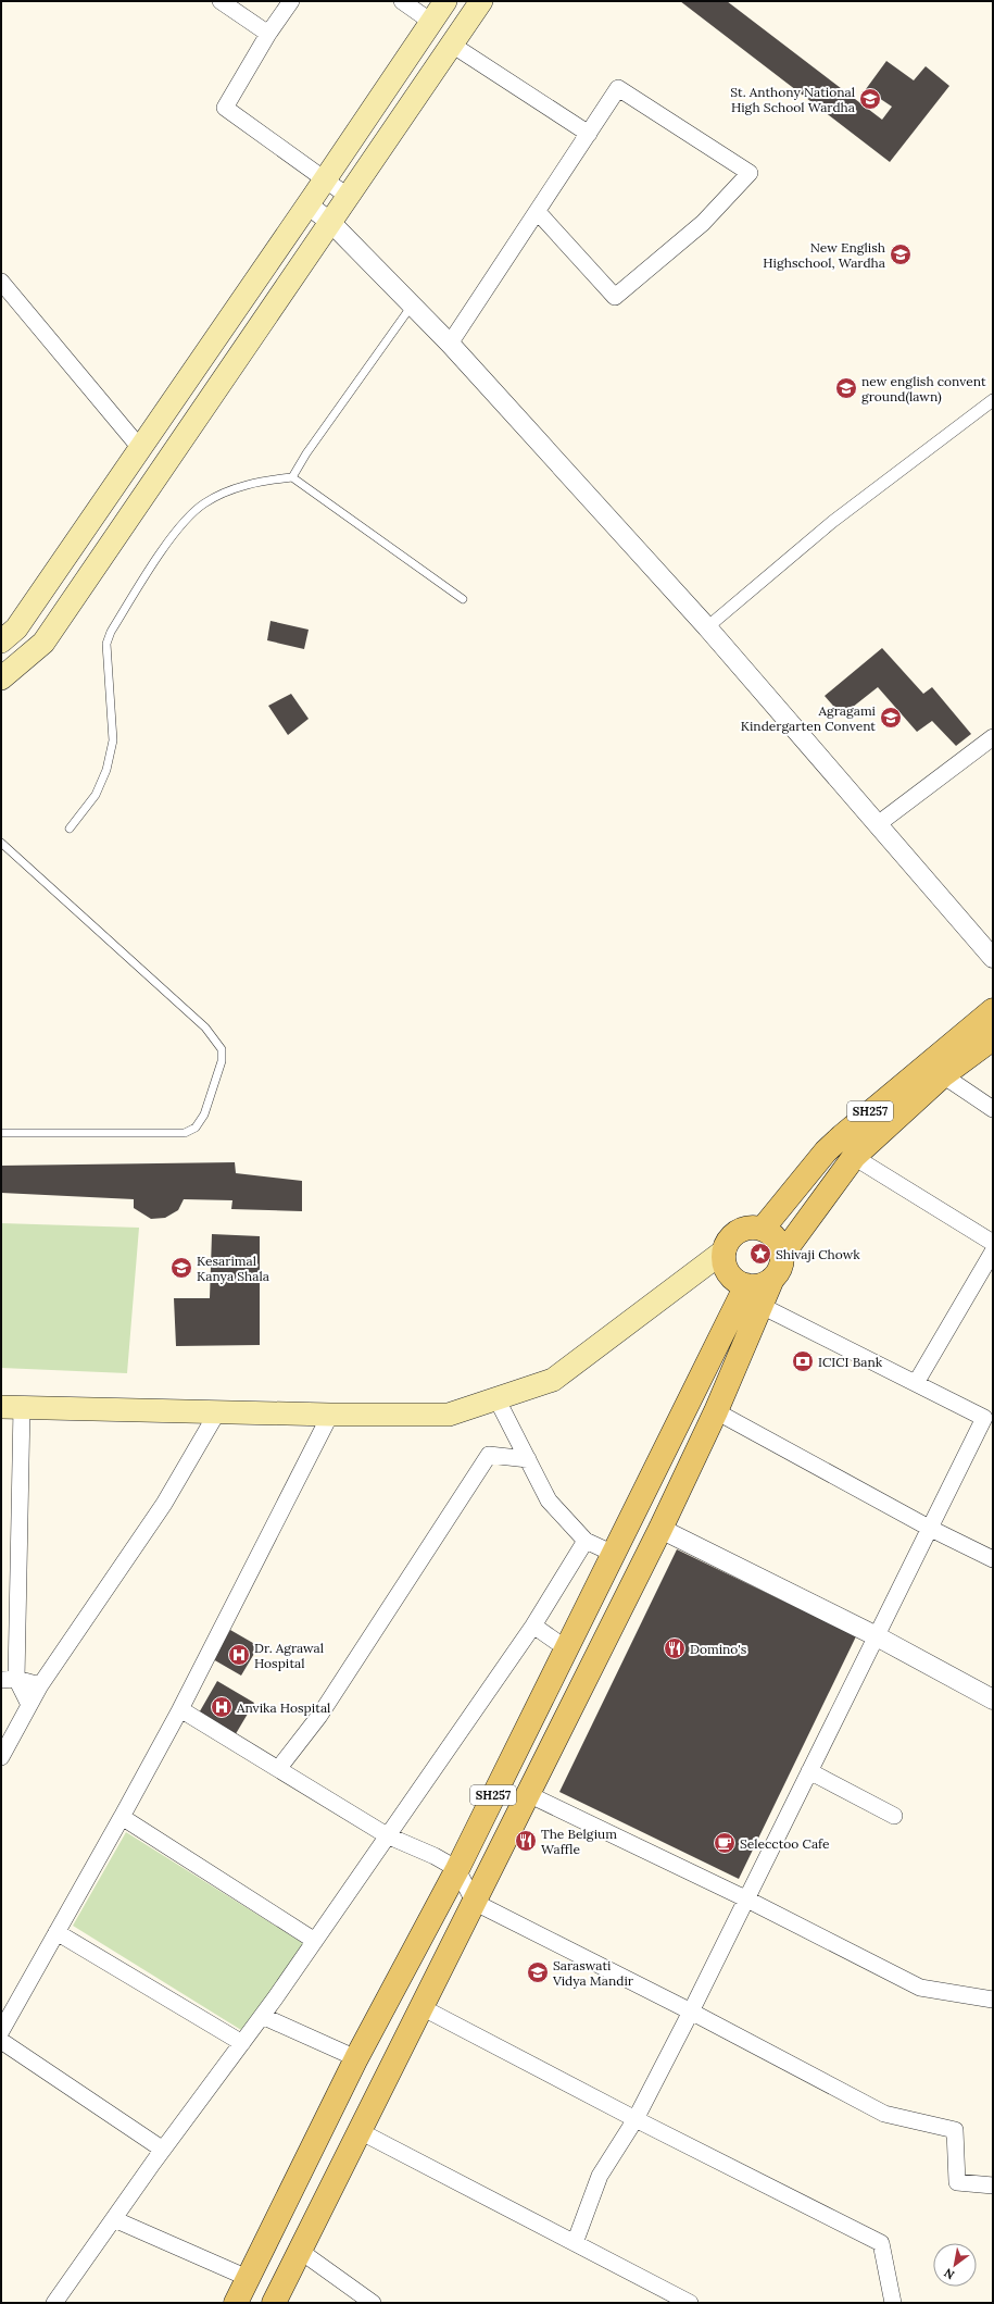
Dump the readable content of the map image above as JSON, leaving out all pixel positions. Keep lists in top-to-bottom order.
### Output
{
  "streets": {
    "main road": ["SH257"]
  },
  "places": {
    "school or university": [
      "St. Anthony National High School Wardha",
      "New English Highschool, Wardha",
      "new english convent ground(lawn)",
      "Agragami Kindergarten Convent",
      "Kesarimal Kanya Shala",
      "Saraswati Vidya Mandir"
    ],
    "place": ["Shivaji Chowk"],
    "bank": ["ICICI Bank"],
    "restaurant": ["Domino's", "The Belgium Waffle"],
    "hospital": ["Dr. Agrawal Hospital", "Anvika Hospital"],
    "cafe": ["Selecctoo Cafe"]
  },
  "north": "bottom left"
}
